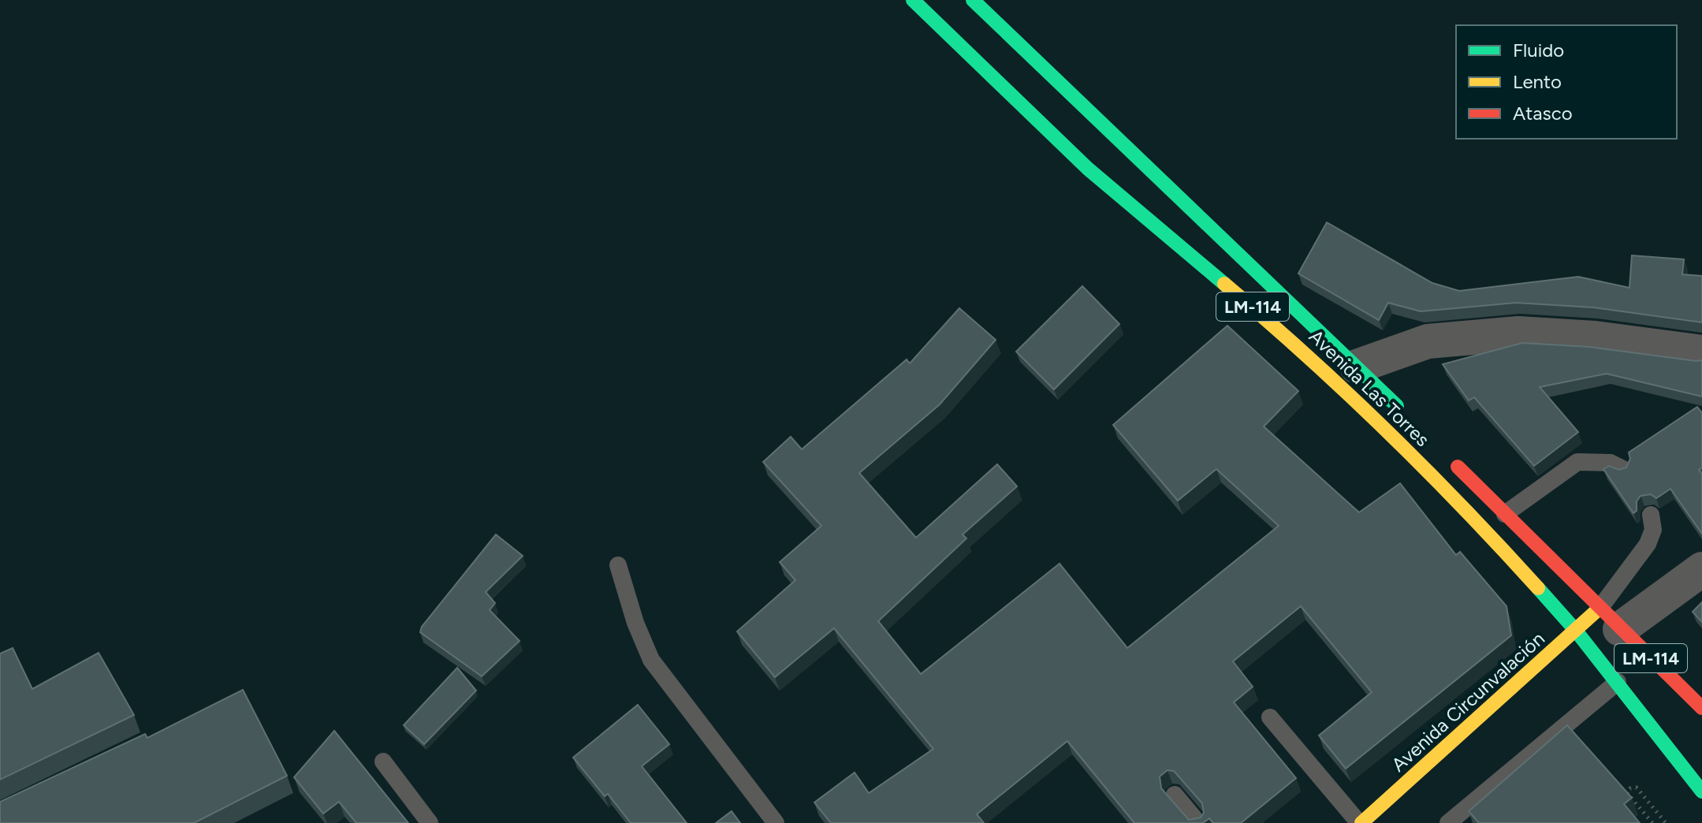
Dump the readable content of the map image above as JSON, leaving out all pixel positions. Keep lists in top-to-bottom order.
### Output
{
  "streets": {
    "main road": ["LM-114", "Avenida Las Torres", "Avenida Circunvalación"]
  },
  "crossings": [
    ["Avenida Las Torres", "Avenida Circunvalación"]
  ],
  "legend": ["Fluido", "Lento", "Atasco"]
}
